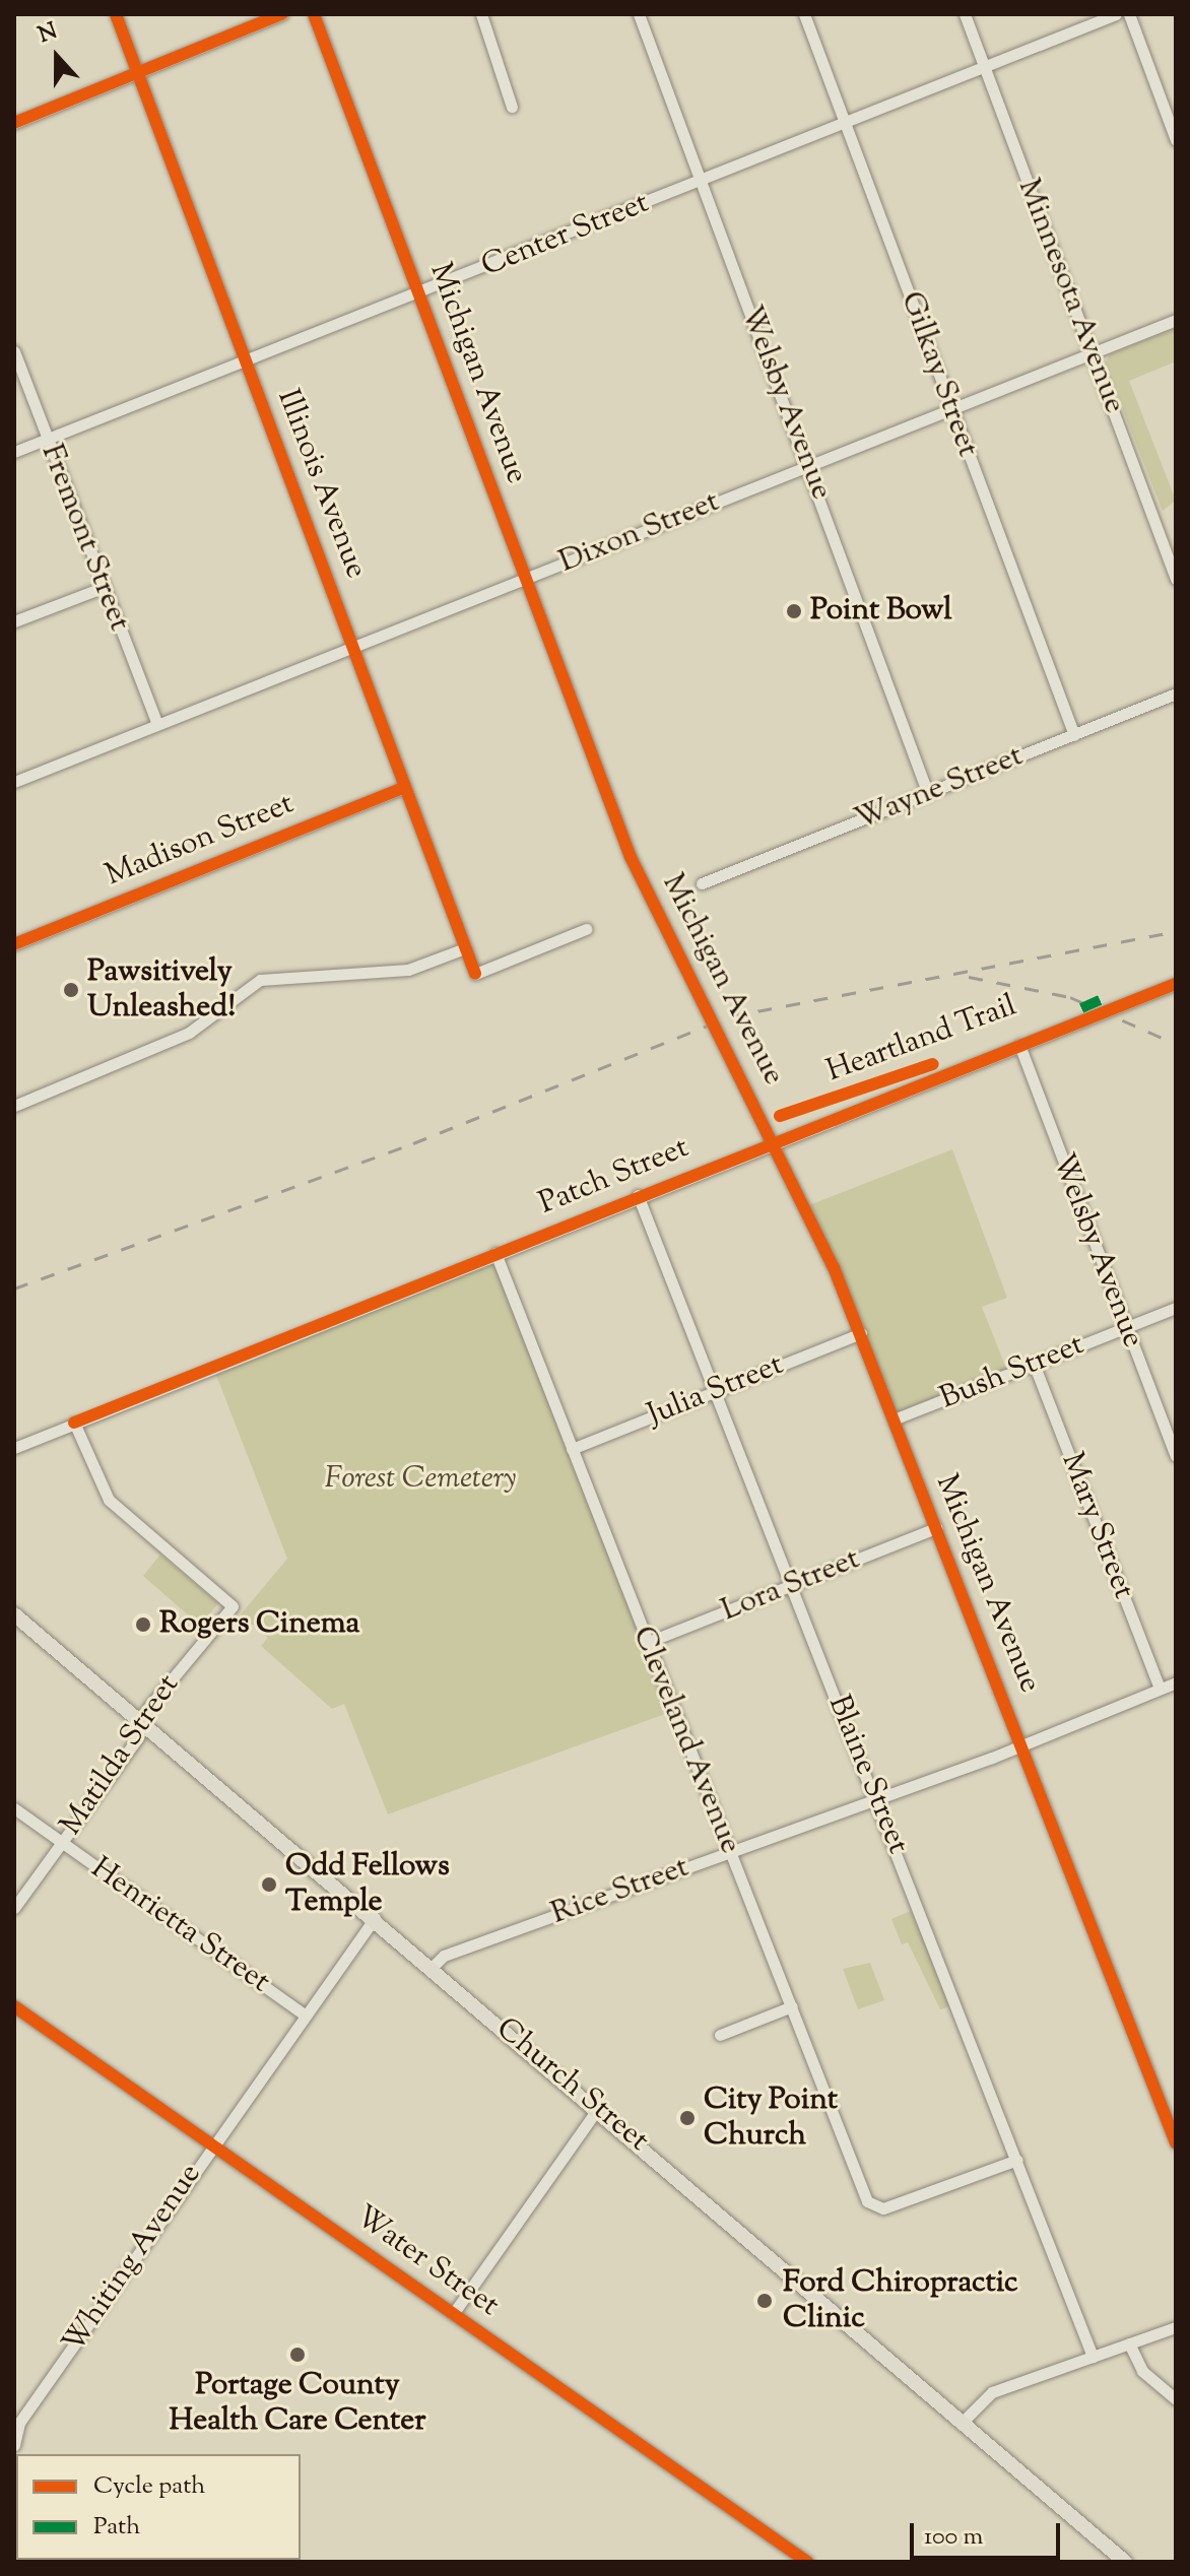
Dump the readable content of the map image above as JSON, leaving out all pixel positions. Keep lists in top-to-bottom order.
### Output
{
  "streets": {
    "main road": ["Church Street"],
    "street": [
      "Center Street",
      "Minnesota Avenue",
      "Michigan Avenue",
      "Gilkay Street",
      "Welsby Avenue",
      "Illinois Avenue",
      "Dixon Street",
      "Fremont Street",
      "Wayne Street",
      "Madison Street",
      "Patch Street",
      "Bush Street",
      "Julia Street",
      "Mary Street",
      "Lora Street",
      "Cleveland Avenue",
      "Matilda Street",
      "Blaine Street",
      "Rice Street",
      "Henrietta Street",
      "Whiting Avenue",
      "Water Street"
    ],
    "cycle path": ["Heartland Trail"]
  },
  "crossings": [
    ["Center Street", "Minnesota Avenue"],
    ["Center Street", "Michigan Avenue"],
    ["Center Street", "Gilkay Street"],
    ["Center Street", "Welsby Avenue"],
    ["Center Street", "Illinois Avenue"],
    ["Center Street", "Fremont Street"],
    ["Minnesota Avenue", "Dixon Street"],
    ["Michigan Avenue", "Dixon Street"],
    ["Michigan Avenue", "Patch Street"],
    ["Michigan Avenue", "Bush Street"],
    ["Michigan Avenue", "Julia Street"],
    ["Michigan Avenue", "Lora Street"],
    ["Michigan Avenue", "Rice Street"],
    ["Gilkay Street", "Dixon Street"],
    ["Gilkay Street", "Wayne Street"],
    ["Welsby Avenue", "Dixon Street"],
    ["Welsby Avenue", "Wayne Street"],
    ["Welsby Avenue", "Patch Street"],
    ["Welsby Avenue", "Bush Street"],
    ["Illinois Avenue", "Dixon Street"],
    ["Illinois Avenue", "Madison Street"],
    ["Dixon Street", "Fremont Street"],
    ["Patch Street", "Cleveland Avenue"],
    ["Patch Street", "Matilda Street"],
    ["Patch Street", "Blaine Street"],
    ["Bush Street", "Mary Street"],
    ["Julia Street", "Cleveland Avenue"],
    ["Julia Street", "Blaine Street"],
    ["Mary Street", "Rice Street"],
    ["Lora Street", "Cleveland Avenue"],
    ["Lora Street", "Blaine Street"],
    ["Cleveland Avenue", "Blaine Street"],
    ["Cleveland Avenue", "Rice Street"],
    ["Matilda Street", "Henrietta Street"],
    ["Matilda Street", "Church Street"],
    ["Blaine Street", "Rice Street"],
    ["Rice Street", "Church Street"],
    ["Henrietta Street", "Whiting Avenue"],
    ["Church Street", "Whiting Avenue"],
    ["Whiting Avenue", "Water Street"]
  ],
  "parks": ["Forest Cemetery"],
  "places": [
    "Point Bowl",
    "Pawsitively Unleashed!",
    "Rogers Cinema",
    "Odd Fellows Temple",
    "City Point Church",
    "Ford Chiropractic Clinic",
    "Portage County Health Care Center"
  ],
  "legend": ["Cycle path", "Path"],
  "scale_bar": "100 m",
  "north": "top"
}
